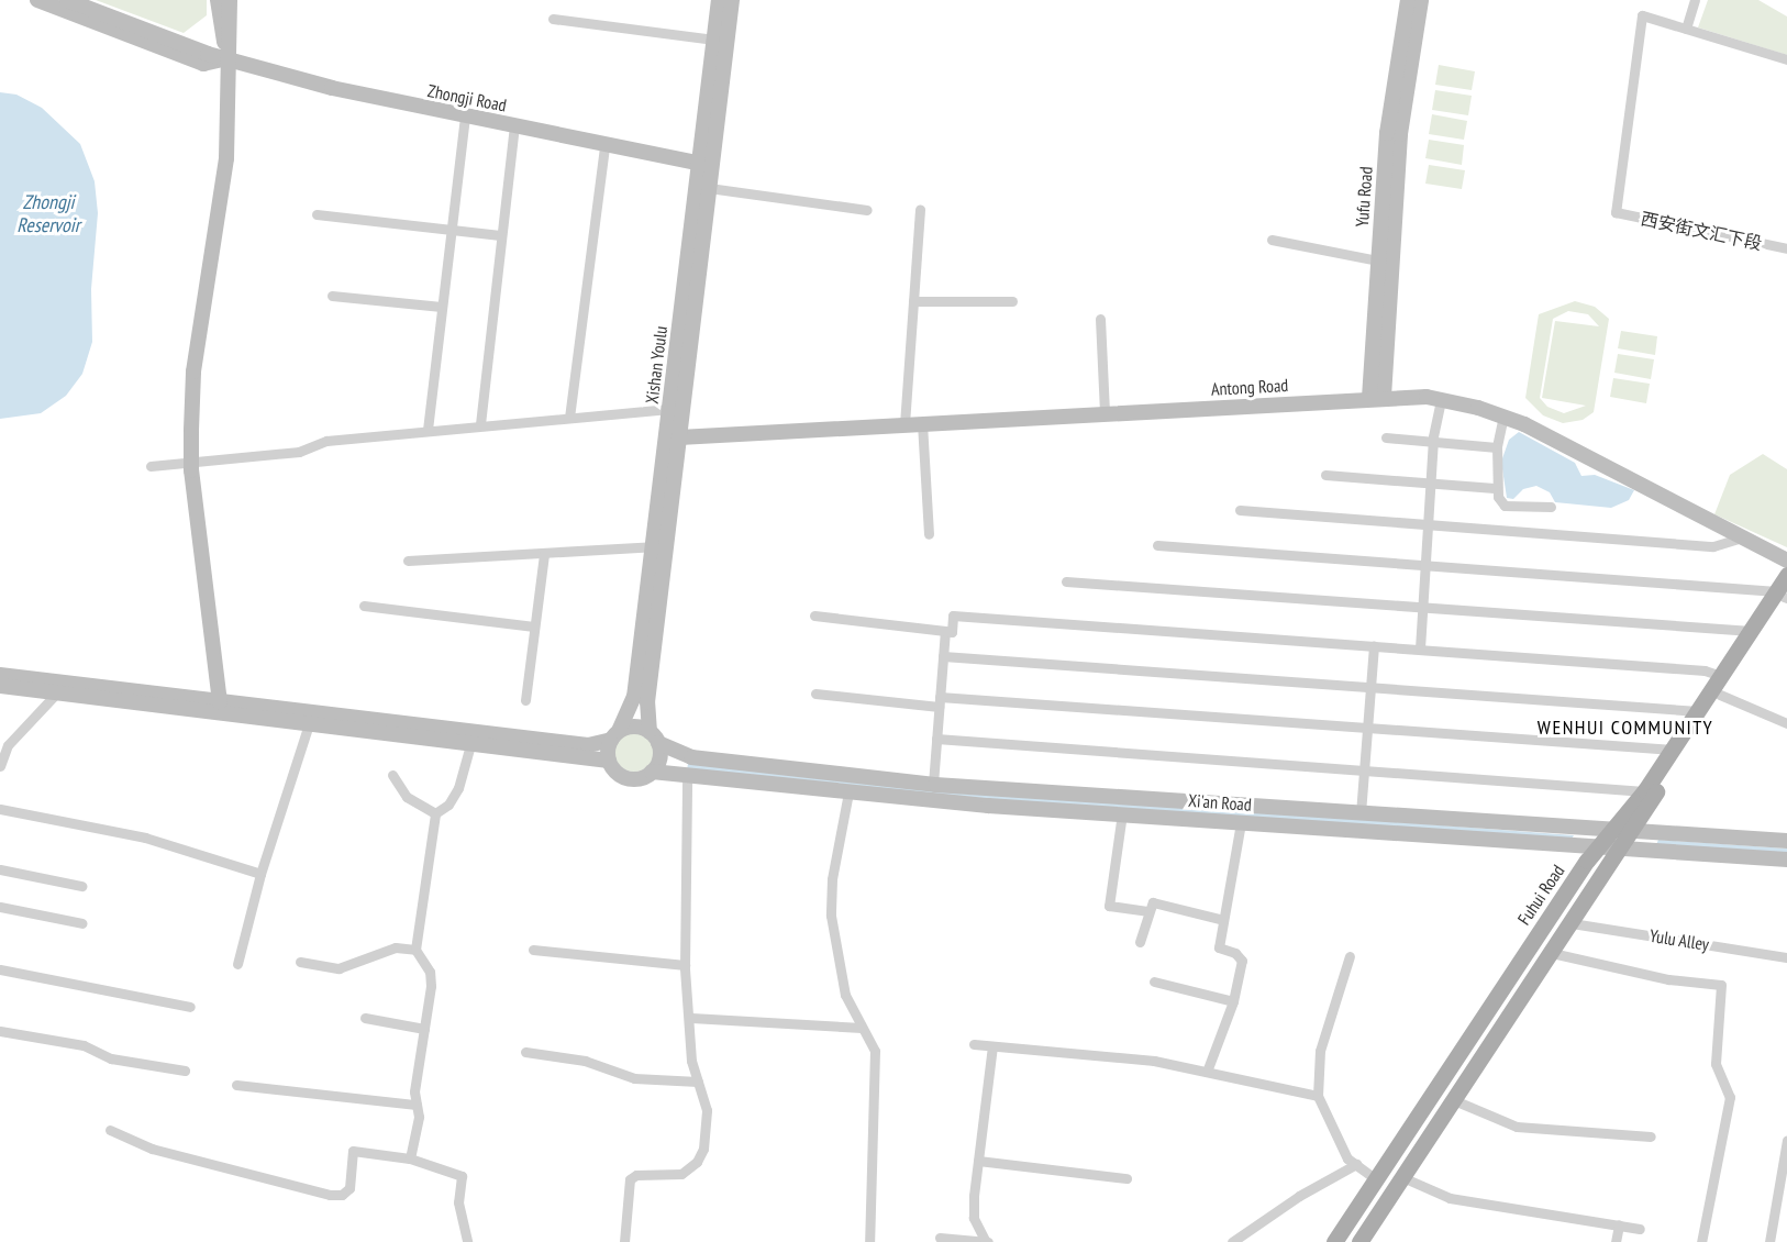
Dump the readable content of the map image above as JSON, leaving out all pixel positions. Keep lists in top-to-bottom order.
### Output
{
  "streets": {
    "main road": ["Fuhui Road"],
    "street": [
      "Zhongji Road",
      "Yufu Road",
      "西安街文汇下段",
      "Xishan Youlu",
      "Antong Road",
      "Xi'an Road",
      "Yulu Alley"
    ]
  },
  "crossings": [
    ["Zhongji Road", "Xishan Youlu"],
    ["Yufu Road", "Antong Road"],
    ["Xishan Youlu", "Antong Road"],
    ["Xishan Youlu", "Xi'an Road"],
    ["Xi'an Road", "Fuhui Road"],
    ["Fuhui Road", "Yulu Alley"]
  ],
  "districts": ["WENHUI COMMUNITY"],
  "water": ["Zhongji Reservoir"]
}
